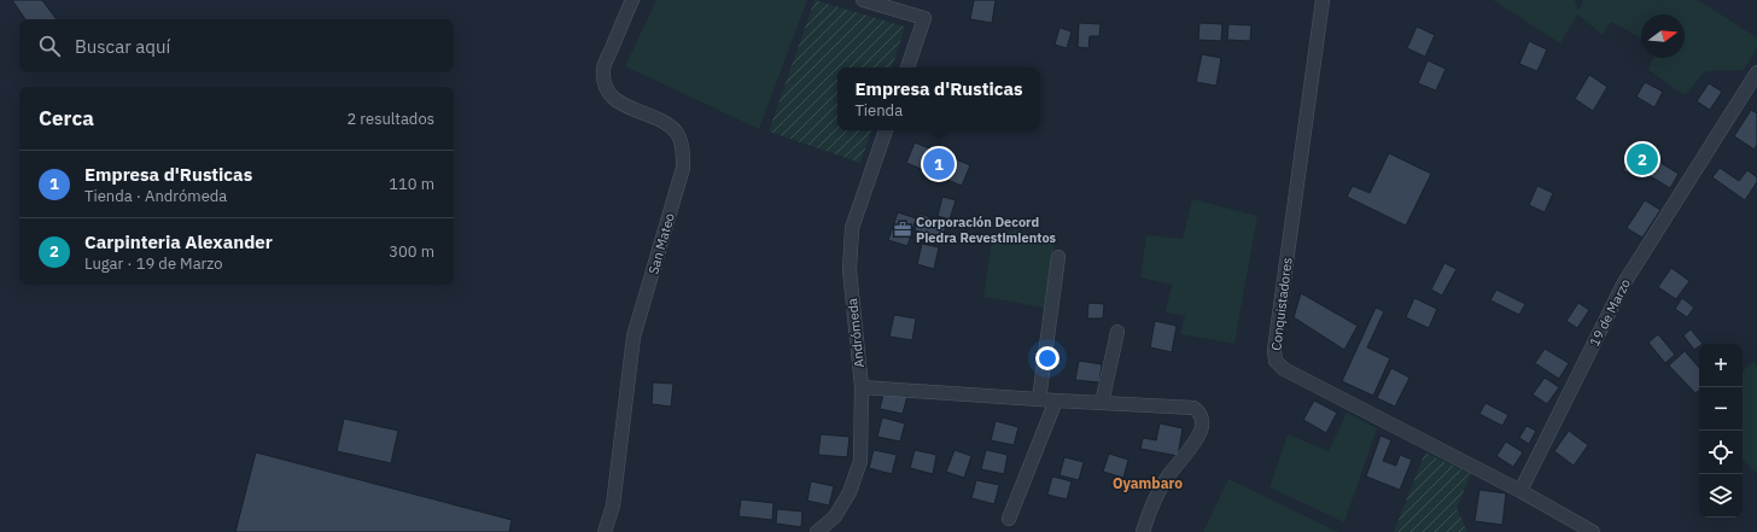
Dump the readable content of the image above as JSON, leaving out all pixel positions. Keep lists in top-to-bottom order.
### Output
{
  "streets": {
    "street": [
      "San Mateo",
      "Conquistadores",
      "19 de Marzo",
      "Andrómeda"
    ]
  },
  "crossings": [
    ["Conquistadores", "19 de Marzo"]
  ],
  "districts": ["Oyambaro"],
  "places": {
    "office": ["Corporación Decord Piedra Revestimientos"]
  },
  "north": "right",
  "page": {
    "search": "Buscar aquí",
    "popup": ["Empresa d'Rusticas", "Tienda"],
    "heading": ["Cerca", "2 resultados"],
    "pins": ["2", "1"],
    "list": [
      {
        "mark": "1",
        "name": "Empresa d'Rusticas",
        "note": "Tienda · Andrómeda",
        "value": "110 m"
      },
      {
        "mark": "2",
        "name": "Carpinteria Alexander",
        "note": "Lugar · 19 de Marzo",
        "value": "300 m"
      }
    ],
    "map_buttons": ["+", "−"]
  }
}
